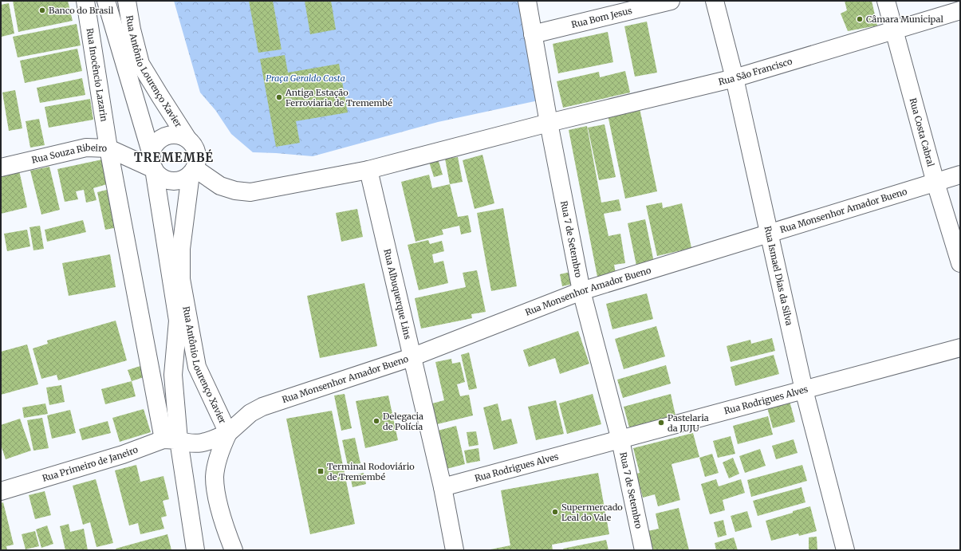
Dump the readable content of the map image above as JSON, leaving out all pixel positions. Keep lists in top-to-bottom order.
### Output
{
  "streets": {
    "street": [
      "Rua Bom Jesus",
      "Rua Antônio Lourenço Xavier",
      "Rua São Francisco",
      "Rua Inocêncio Lazarin",
      "Rua Costa Cabral",
      "Rua Souza Ribeiro",
      "Rua Monsenhor Amador Bueno",
      "Rua 7 de Setembro",
      "Rua Ismael Dias da Silva",
      "Rua Albuquerque Lins",
      "Rua Rodrigues Alves",
      "Rua Primeiro de Janeiro"
    ]
  },
  "crossings": [
    ["Rua Bom Jesus", "Rua 7 de Setembro"],
    ["Rua Antônio Lourenço Xavier", "Rua Inocêncio Lazarin"],
    ["Rua Antônio Lourenço Xavier", "Rua Souza Ribeiro"],
    ["Rua Antônio Lourenço Xavier", "Rua Monsenhor Amador Bueno"],
    ["Rua Antônio Lourenço Xavier", "Rua Primeiro de Janeiro"],
    ["Rua São Francisco", "Rua Costa Cabral"],
    ["Rua São Francisco", "Rua 7 de Setembro"],
    ["Rua São Francisco", "Rua Ismael Dias da Silva"],
    ["Rua Inocêncio Lazarin", "Rua Souza Ribeiro"],
    ["Rua Inocêncio Lazarin", "Rua Primeiro de Janeiro"],
    ["Rua Costa Cabral", "Rua Monsenhor Amador Bueno"],
    ["Rua Monsenhor Amador Bueno", "Rua 7 de Setembro"],
    ["Rua Monsenhor Amador Bueno", "Rua Ismael Dias da Silva"],
    ["Rua Monsenhor Amador Bueno", "Rua Albuquerque Lins"],
    ["Rua 7 de Setembro", "Rua Rodrigues Alves"],
    ["Rua Ismael Dias da Silva", "Rua Rodrigues Alves"],
    ["Rua Albuquerque Lins", "Rua Rodrigues Alves"]
  ],
  "districts": ["TREMEMBÉ"],
  "parks": ["Praça Geraldo Costa"],
  "places": {
    "other": [
      "Banco do Brasil",
      "Câmara Municipal",
      "Antiga Estação Ferroviaria de Tremembé",
      "Delegacia de Polícia",
      "Pastelaria da JUJU",
      "Supermercado Leal do Vale"
    ],
    "transit": ["Terminal Rodoviário de Tremembé"]
  }
}
